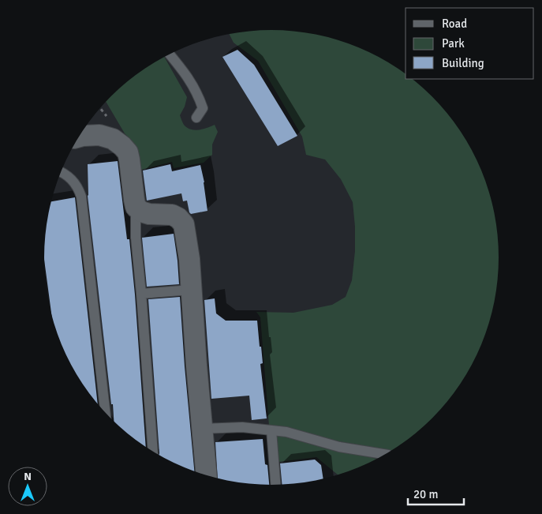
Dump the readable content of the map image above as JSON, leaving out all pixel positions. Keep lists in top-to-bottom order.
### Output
{
  "legend": ["Road", "Park", "Building"],
  "scale_bar": "20 m",
  "north": "top"
}
